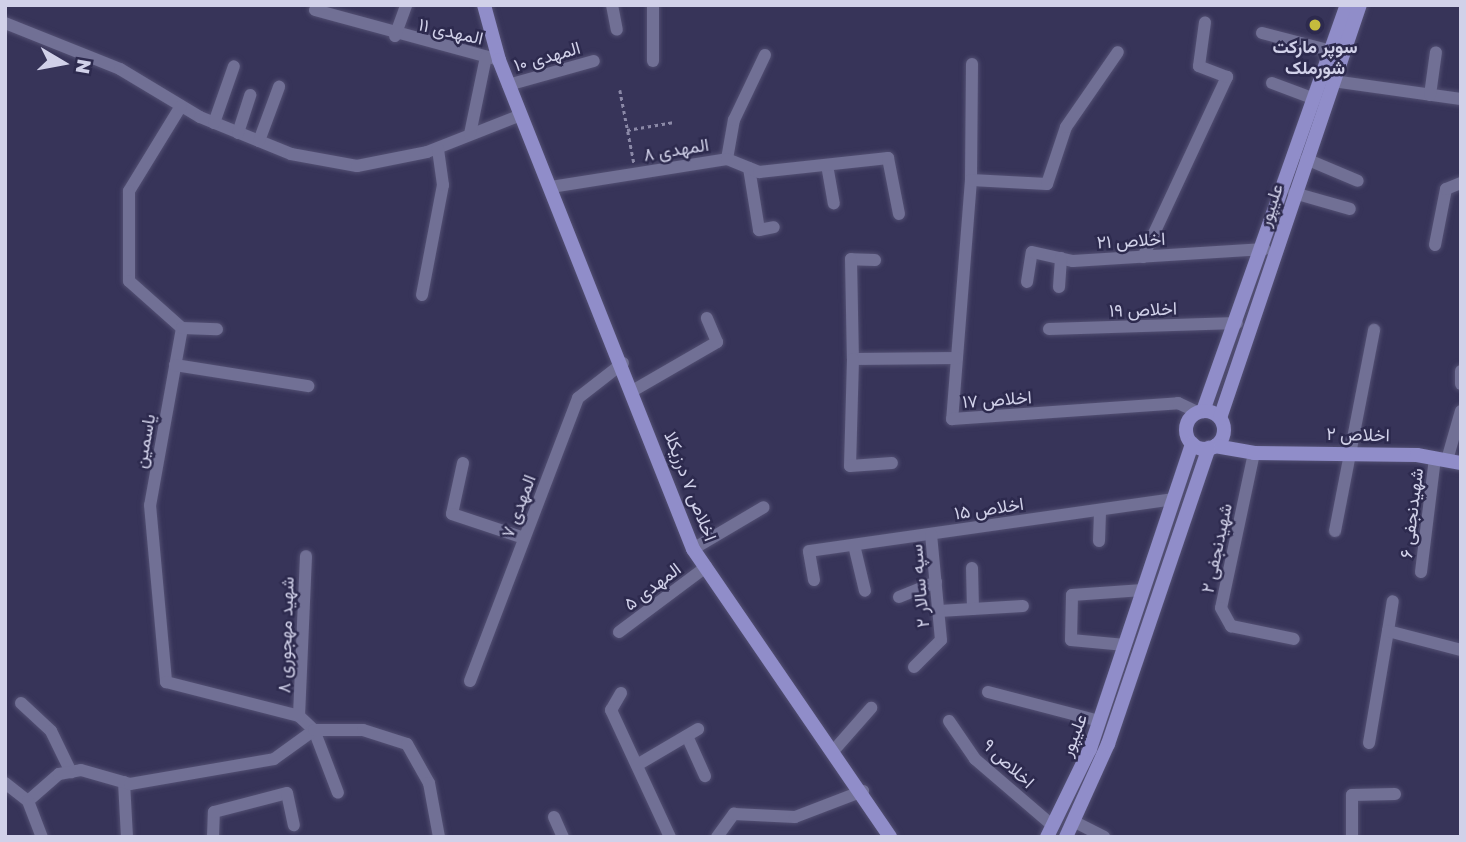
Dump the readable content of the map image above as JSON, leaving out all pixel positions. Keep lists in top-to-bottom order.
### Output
{
  "streets": {
    "main road": ["علیپور", "اخلاص ۲", "اخلاص ۷ درزیکلا"],
    "street": [
      "المهدی ۱۱",
      "المهدی ۱۰",
      "المهدی ۸",
      "اخلاص ۲۱",
      "اخلاص ۱۹",
      "اخلاص ۱۷",
      "یاسمین",
      "المهدی ۷",
      "اخلاص ۱۵",
      "شهیدنجفی ۶",
      "شهیدنجفی ۲",
      "المهدی ۵",
      "سپه سالار ۲",
      "شهید مهجوری ۸",
      "اخلاص ۹"
    ]
  },
  "crossings": [
    ["المهدی ۱۱", "اخلاص ۷ درزیکلا"],
    ["المهدی ۱۰", "اخلاص ۷ درزیکلا"],
    ["المهدی ۸", "اخلاص ۷ درزیکلا"],
    ["علیپور", "اخلاص ۲۱"],
    ["علیپور", "اخلاص ۱۹"],
    ["علیپور", "اخلاص ۱۷"],
    ["علیپور", "اخلاص ۲"],
    ["علیپور", "اخلاص ۱۵"],
    ["علیپور", "اخلاص ۹"],
    ["اخلاص ۲", "شهیدنجفی ۶"],
    ["اخلاص ۲", "شهیدنجفی ۲"],
    ["یاسمین", "شهید مهجوری ۸"],
    ["اخلاص ۷ درزیکلا", "المهدی ۷"],
    ["اخلاص ۷ درزیکلا", "المهدی ۵"],
    ["اخلاص ۱۵", "سپه سالار ۲"]
  ],
  "places": ["سوپر مارکت شورملک"],
  "north": "right"
}
